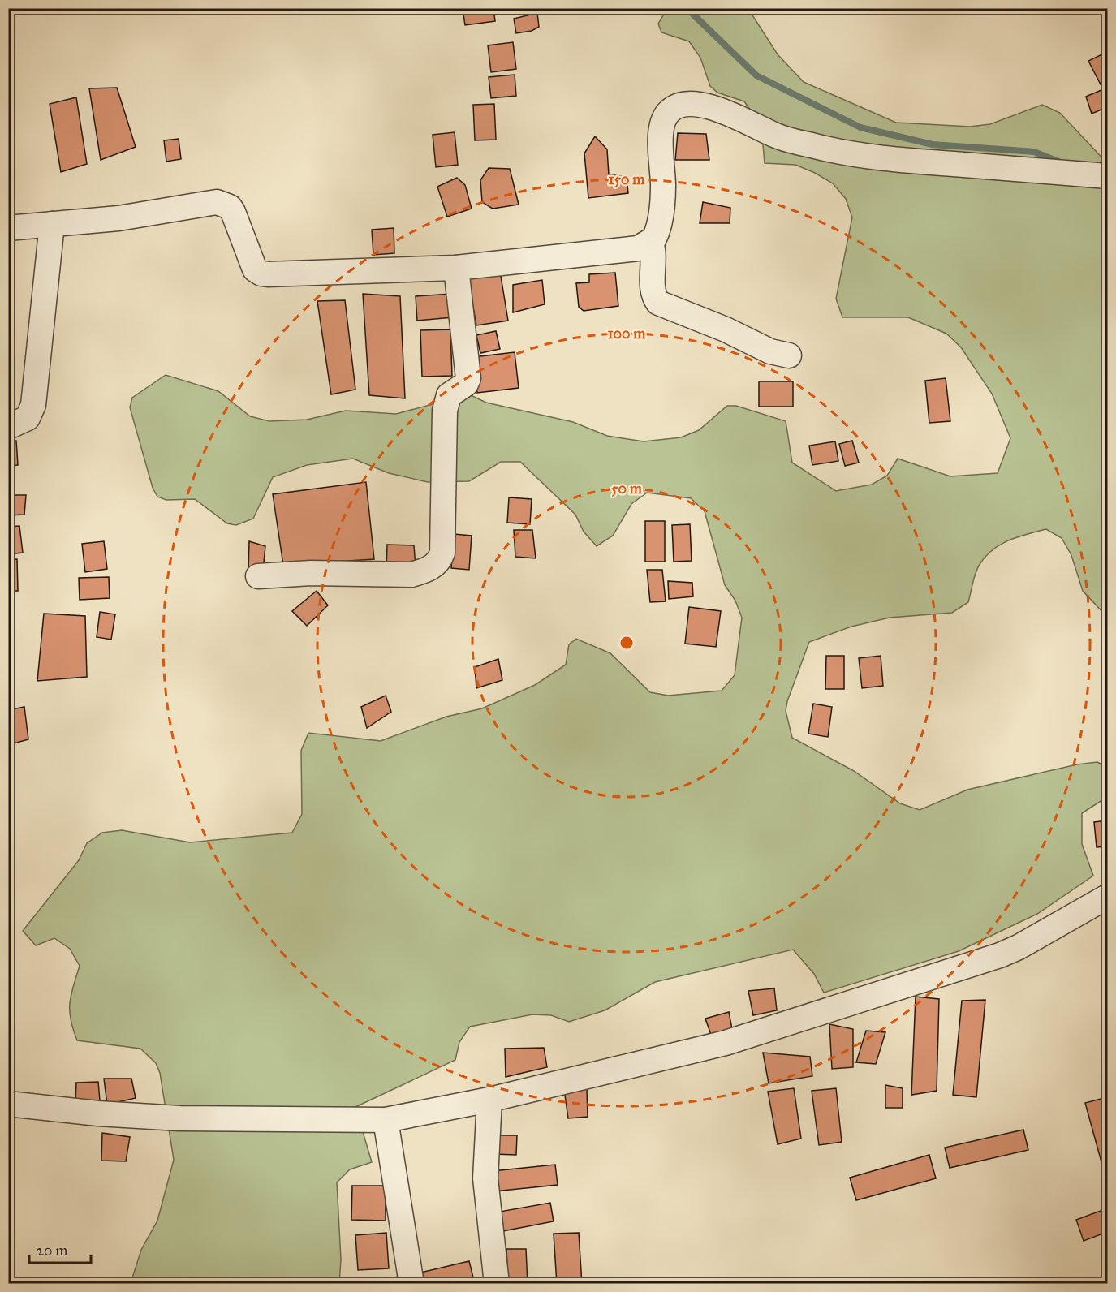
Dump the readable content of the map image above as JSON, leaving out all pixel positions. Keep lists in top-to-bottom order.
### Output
{
  "scale_bar": "20 m",
  "rings": ["150 m", "100 m", "50 m"]
}
